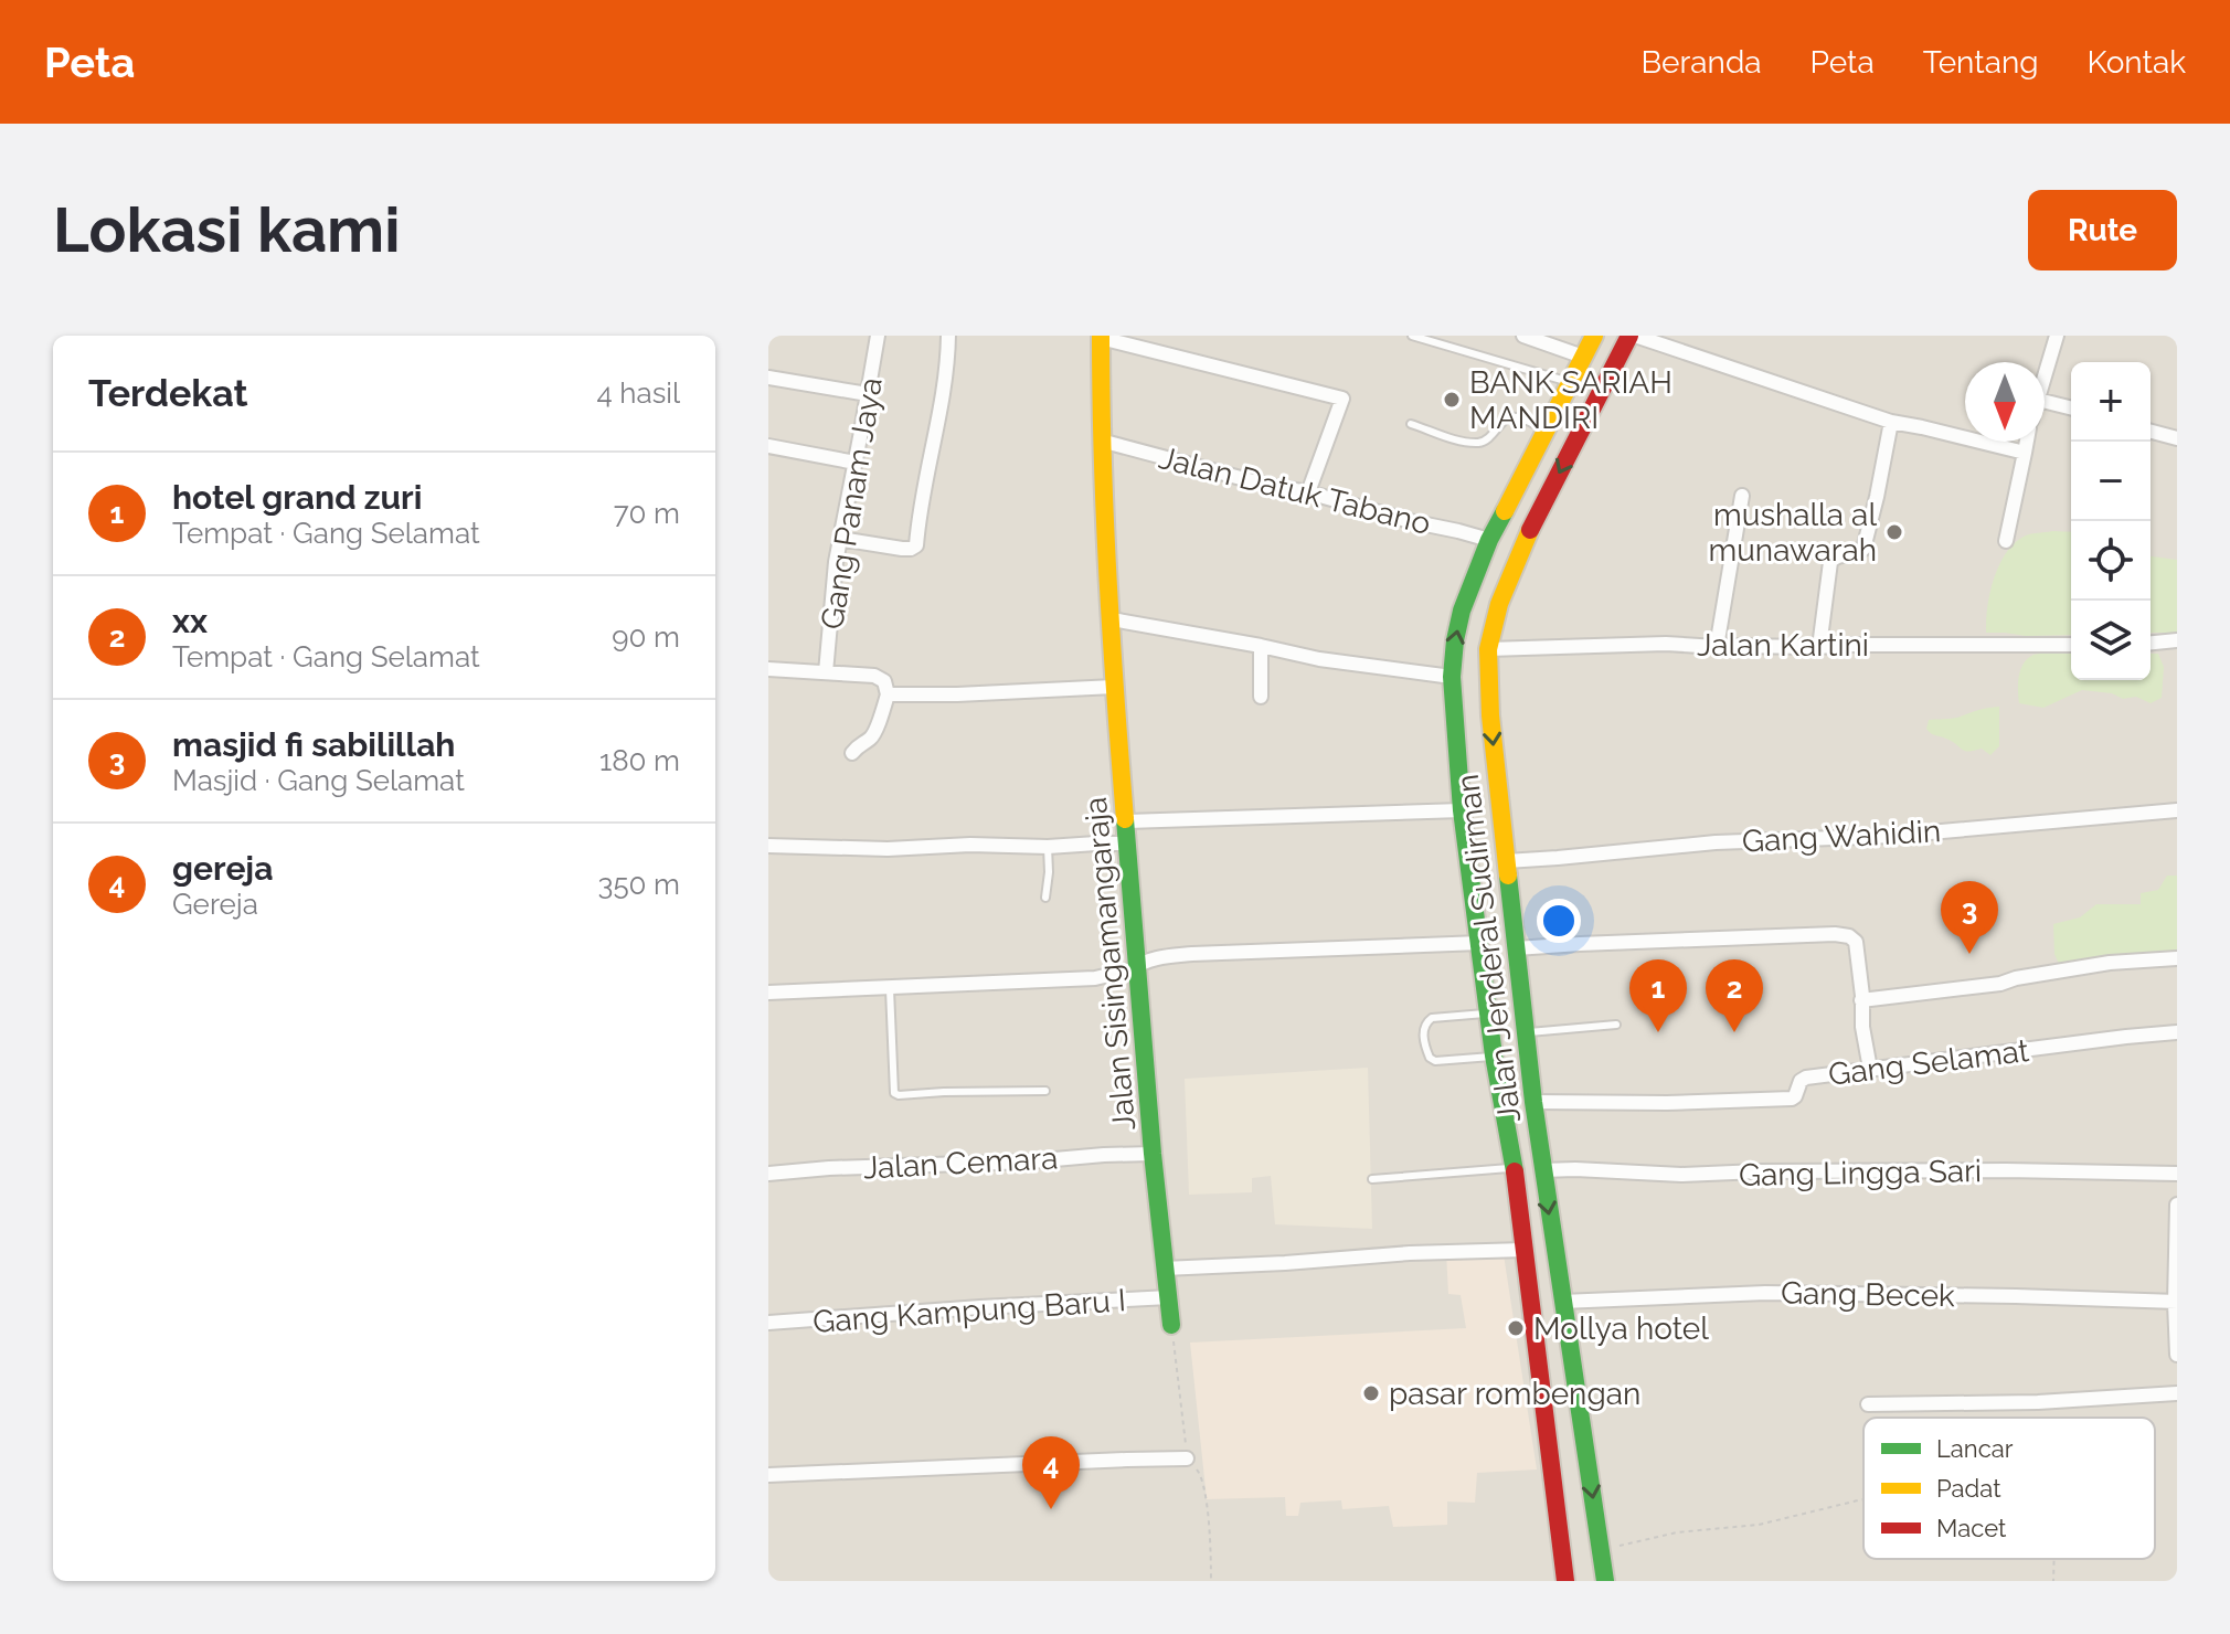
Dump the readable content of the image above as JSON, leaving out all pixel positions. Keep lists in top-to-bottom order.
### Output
{
  "streets": {
    "main road": ["Jalan Jenderal Sudirman", "Jalan Sisingamangaraja"],
    "street": [
      "Jalan Datuk Tabano",
      "Gang Panam Jaya",
      "Jalan Kartini",
      "Gang Wahidin",
      "Gang Selamat",
      "Jalan Cemara",
      "Gang Lingga Sari",
      "Gang Becek",
      "Gang Kampung Baru I"
    ]
  },
  "crossings": [
    ["Jalan Datuk Tabano", "Jalan Jenderal Sudirman"],
    ["Jalan Datuk Tabano", "Jalan Sisingamangaraja"],
    ["Jalan Kartini", "Jalan Jenderal Sudirman"],
    ["Gang Wahidin", "Jalan Jenderal Sudirman"],
    ["Jalan Jenderal Sudirman", "Gang Selamat"],
    ["Jalan Jenderal Sudirman", "Gang Lingga Sari"],
    ["Jalan Jenderal Sudirman", "Gang Becek"],
    ["Jalan Sisingamangaraja", "Jalan Cemara"],
    ["Jalan Sisingamangaraja", "Gang Kampung Baru I"]
  ],
  "places": [
    "BANK SARIAH MANDIRI",
    "mushalla al munawarah",
    "Mollya hotel",
    "pasar rombengan"
  ],
  "legend": ["Lancar", "Padat", "Macet"],
  "north": "bottom",
  "page": {
    "header": "Peta",
    "nav": [
      "Beranda",
      "Peta",
      "Tentang",
      "Kontak"
    ],
    "buttons": "Rute",
    "title": "Lokasi kami",
    "heading": ["Terdekat", "4 hasil"],
    "map_buttons": ["+", "−"],
    "list": [
      {
        "mark": "1",
        "name": "hotel grand zuri",
        "note": "Tempat · Gang Selamat",
        "value": "70 m"
      },
      {
        "mark": "2",
        "name": "xx",
        "note": "Tempat · Gang Selamat",
        "value": "90 m"
      },
      {
        "mark": "3",
        "name": "masjid fi sabilillah",
        "note": "Masjid · Gang Selamat",
        "value": "180 m"
      },
      {
        "mark": "4",
        "name": "gereja",
        "note": "Gereja",
        "value": "350 m"
      }
    ],
    "pins": [
      "3",
      "1",
      "2",
      "4"
    ]
  }
}
